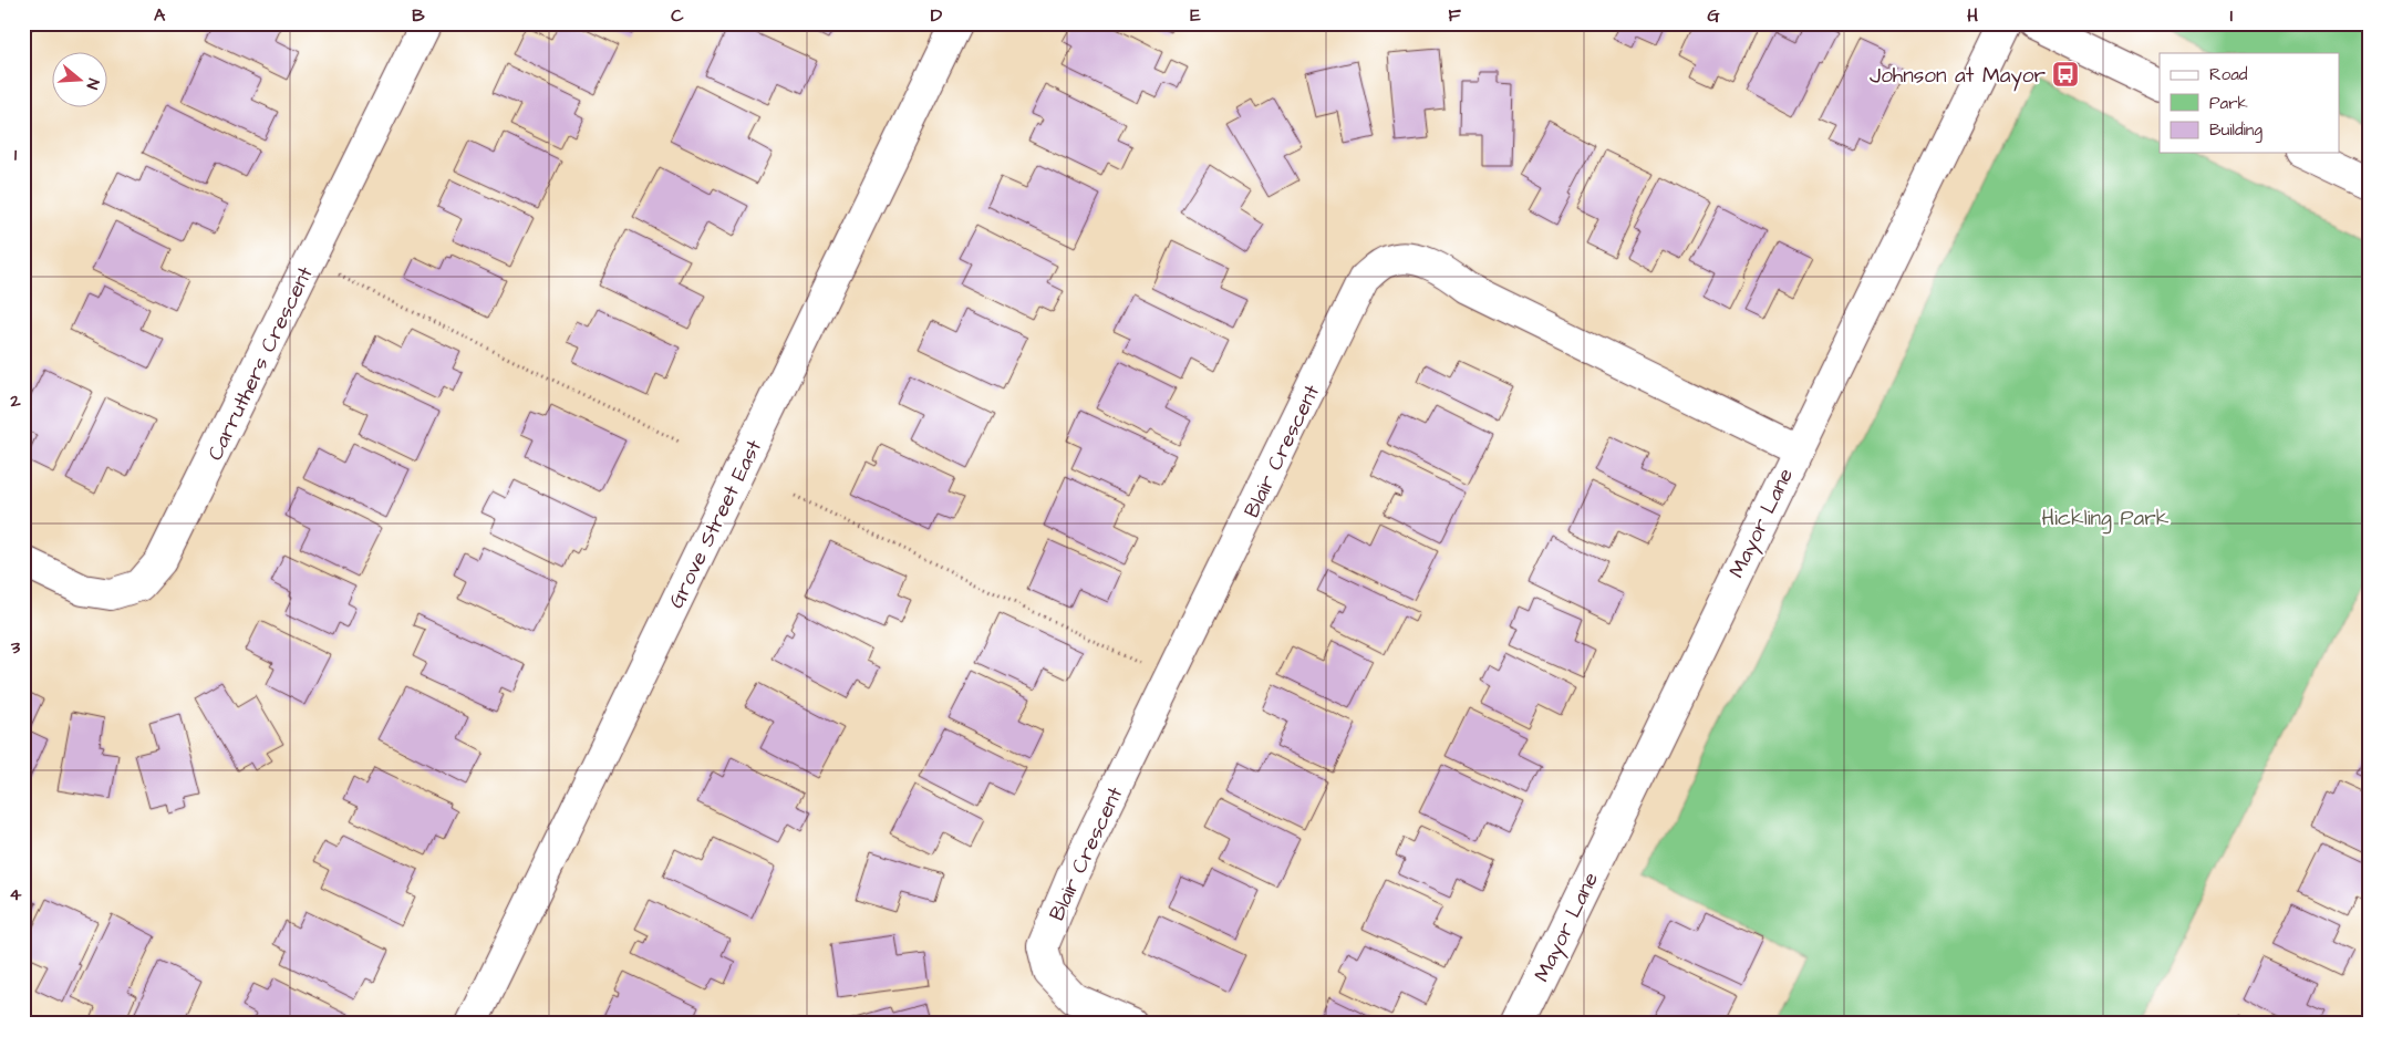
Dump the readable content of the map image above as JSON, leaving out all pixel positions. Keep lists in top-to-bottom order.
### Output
{
  "streets": {
    "street": [
      "Carruthers Crescent",
      "Blair Crescent",
      "Mayor Lane",
      "Grove Street East"
    ]
  },
  "crossings": [
    ["Blair Crescent", "Mayor Lane"]
  ],
  "parks": ["Hickling Park"],
  "places": {
    "bus stop": ["Johnson at Mayor"]
  },
  "legend": ["Road", "Park", "Building"],
  "north": "right",
  "grid": {
    "columns": [
      "A",
      "B",
      "C",
      "D",
      "E",
      "F",
      "G",
      "H",
      "I"
    ],
    "rows": [
      "1",
      "2",
      "3",
      "4"
    ]
  }
}
